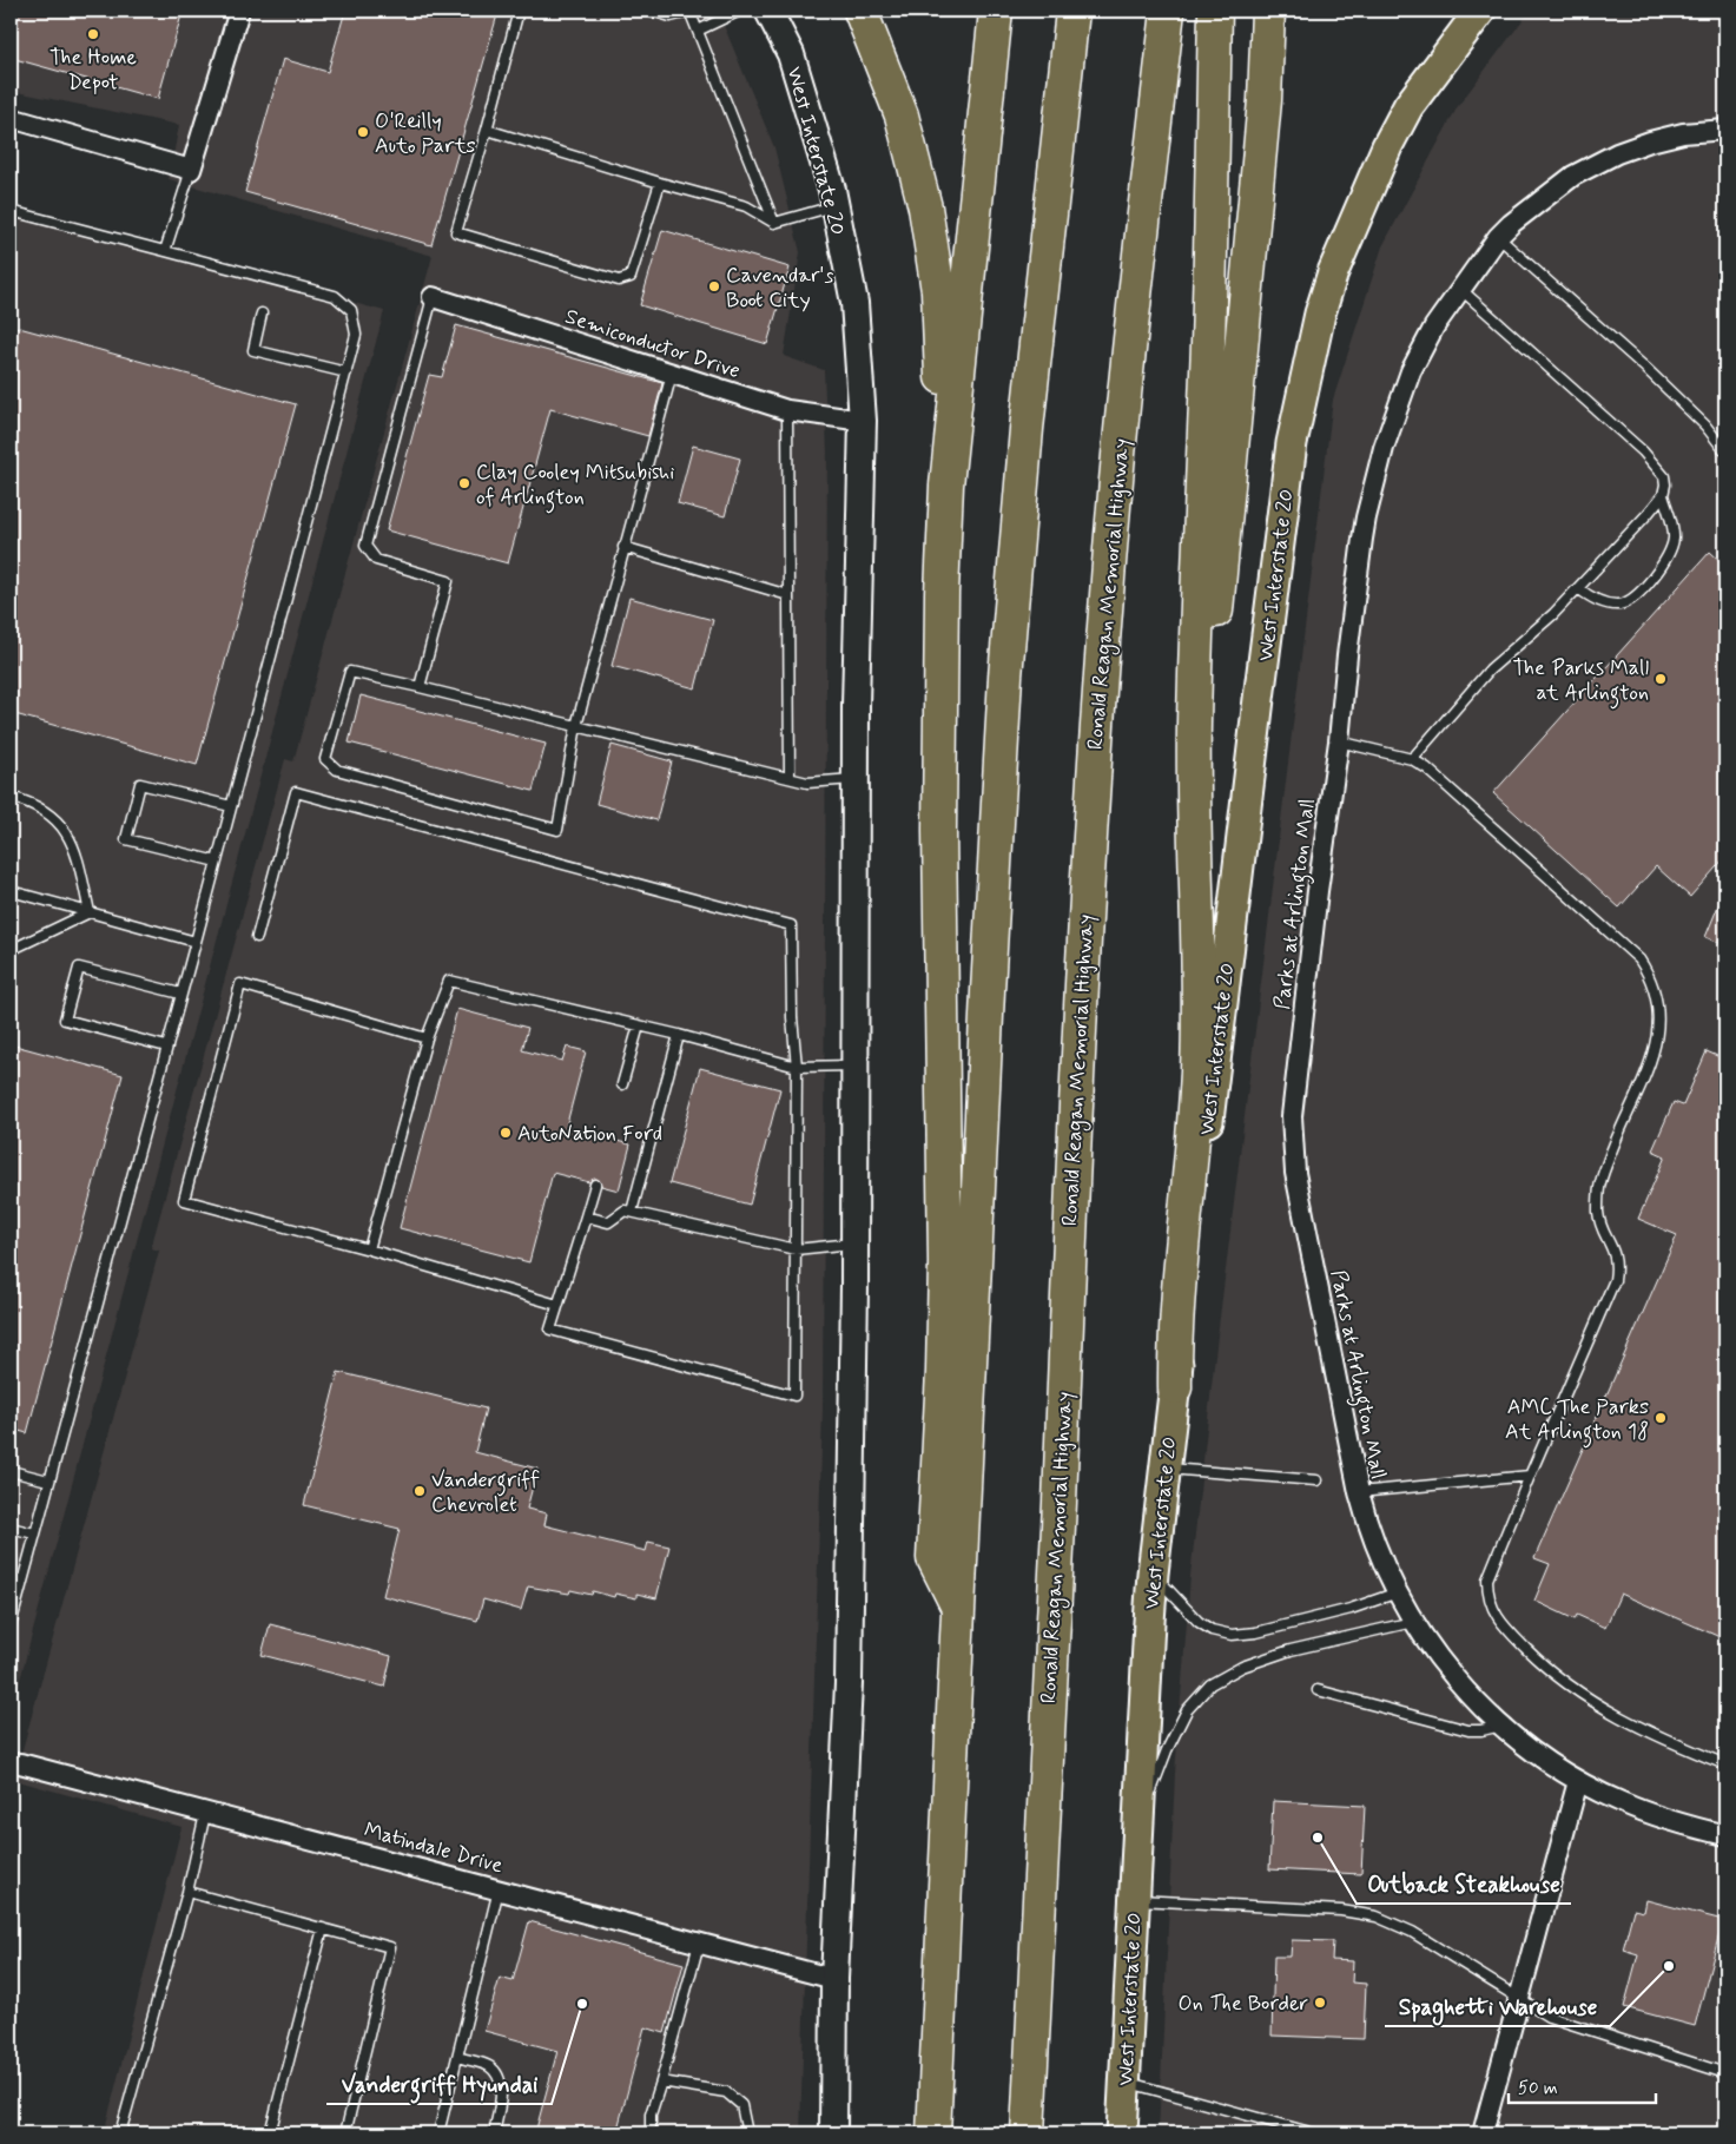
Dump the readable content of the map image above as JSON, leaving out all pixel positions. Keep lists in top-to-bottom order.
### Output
{
  "streets": {
    "highway": ["Ronald Reagan Memorial Highway"],
    "main road": ["West Interstate 20"],
    "street": ["Semiconductor Drive", "Parks at Arlington Mall", "Matindale Drive"]
  },
  "crossings": [
    ["West Interstate 20", "Semiconductor Drive"],
    ["West Interstate 20", "Matindale Drive"]
  ],
  "places": [
    "The Home Depot",
    "O'Reilly Auto Parts",
    "Cavendar's Boot City",
    "Clay Cooley Mitsubishi of Arlington",
    "The Parks Mall at Arlington",
    "AutoNation Ford",
    "AMC The Parks At Arlington 18",
    "Vandergriff Chevrolet",
    "Outback Steakhouse",
    "Spaghetti Warehouse",
    "On The Border",
    "Vandergriff Hyundai"
  ],
  "scale_bar": "50 m"
}
